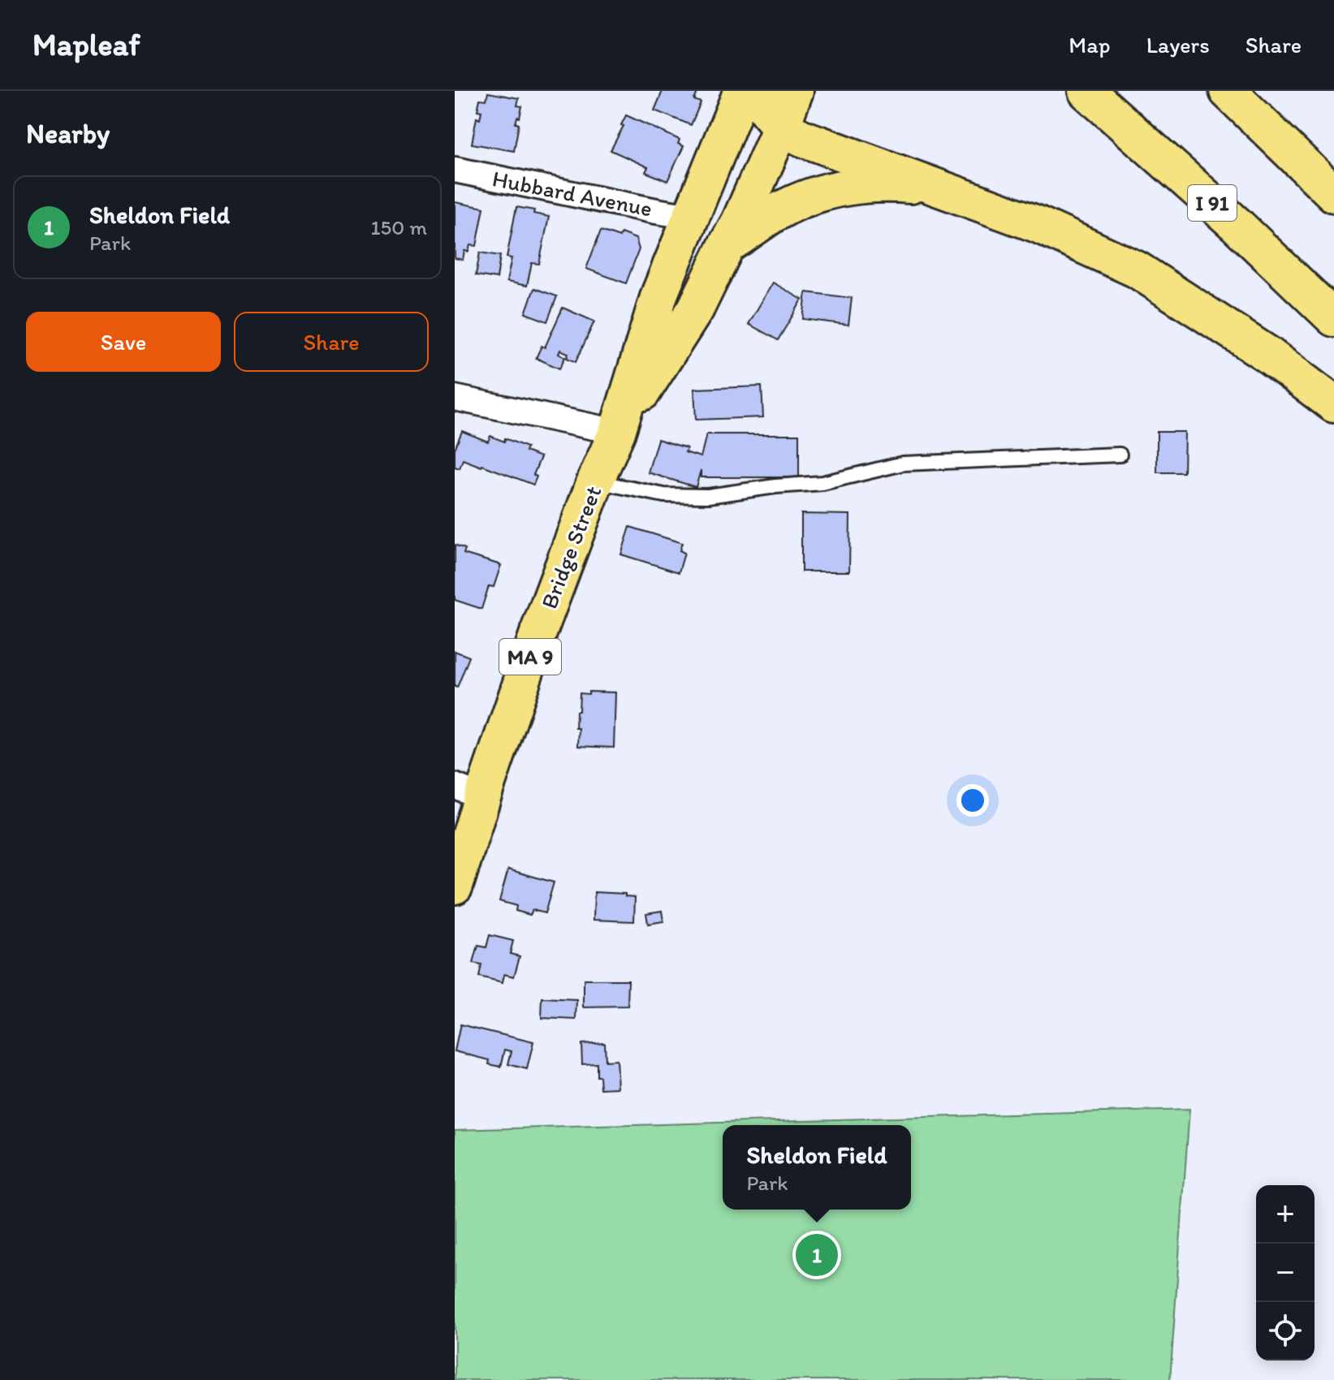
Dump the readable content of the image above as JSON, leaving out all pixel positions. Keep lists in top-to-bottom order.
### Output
{
  "streets": {
    "highway": ["I 91", "Bridge Street", "MA 9"],
    "street": ["Hubbard Avenue"]
  },
  "crossings": [
    ["Hubbard Avenue", "Bridge Street"]
  ],
  "page": {
    "header": "Mapleaf",
    "nav": ["Map", "Layers", "Share"],
    "heading": "Nearby",
    "list": [
      {
        "mark": "1",
        "name": "Sheldon Field",
        "note": "Park",
        "value": "150 m"
      }
    ],
    "buttons": ["Save", "Share"],
    "popup": ["Sheldon Field", "Park"],
    "map_buttons": ["+", "−"],
    "pins": "1"
  }
}
